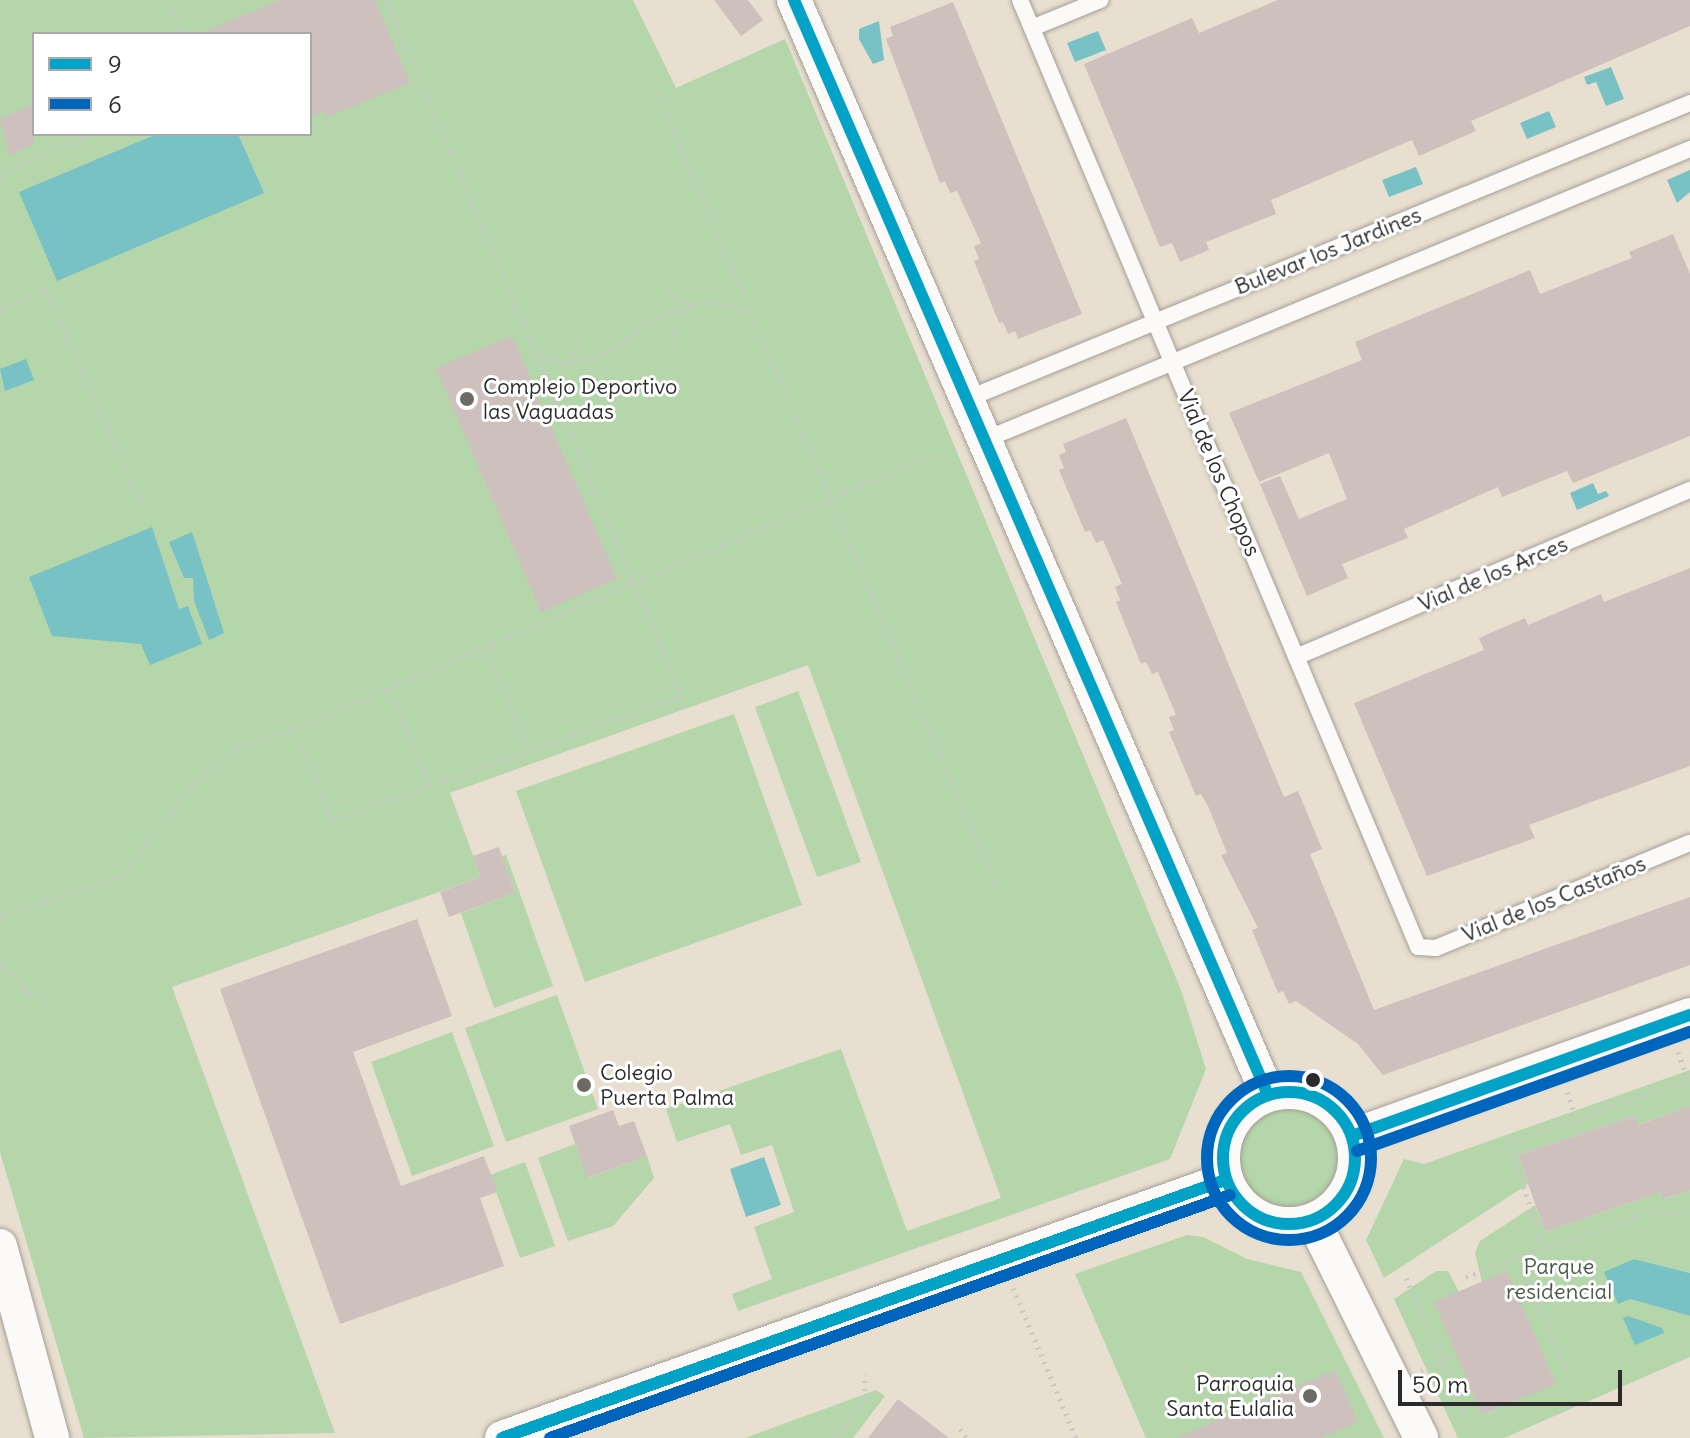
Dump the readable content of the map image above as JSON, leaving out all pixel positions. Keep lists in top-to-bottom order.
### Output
{
  "streets": {
    "lane": [
      "Bulevar los Jardines",
      "Vial de los Chopos",
      "Vial de los Arces",
      "Vial de los Castaños"
    ]
  },
  "crossings": [
    ["Bulevar los Jardines", "Vial de los Chopos"],
    ["Vial de los Chopos", "Vial de los Arces"],
    ["Vial de los Chopos", "Vial de los Castaños"]
  ],
  "parks": ["Parque residencial"],
  "places": ["Complejo Deportivo las Vaguadas", "Colegio Puerta Palma", "Parroquia Santa Eulalia"],
  "lines": ["transit line 9", "transit line 6"],
  "legend": ["9", "6"],
  "scale_bar": "50 m"
}
